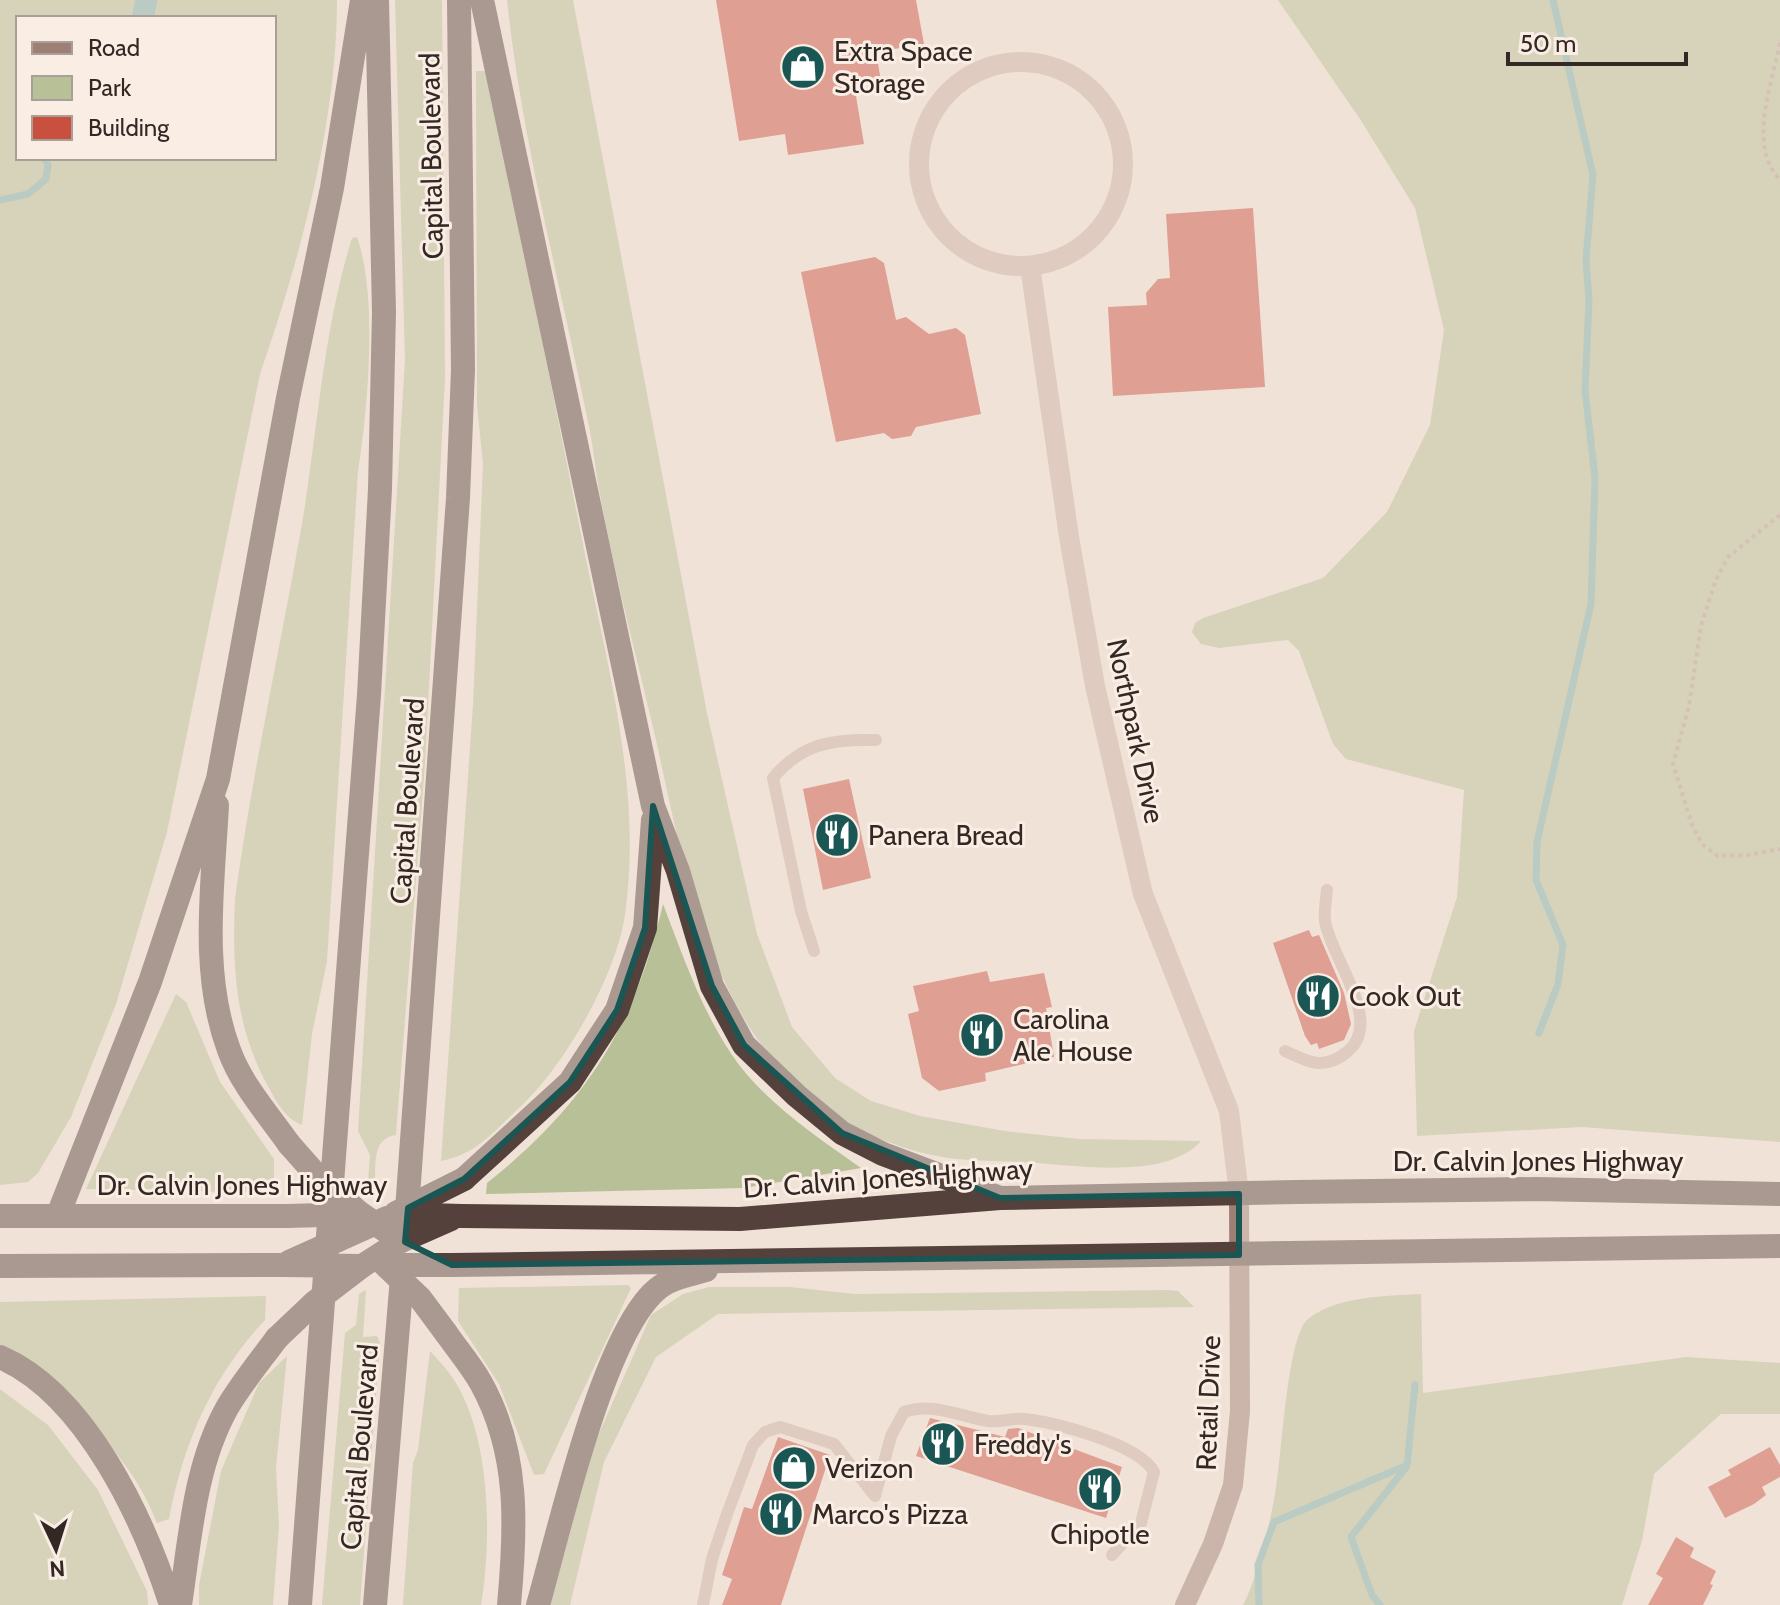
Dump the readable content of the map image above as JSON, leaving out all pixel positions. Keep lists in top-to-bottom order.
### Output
{
  "streets": {
    "highway": ["Capital Boulevard", "Dr. Calvin Jones Highway"],
    "street": ["Northpark Drive", "Retail Drive"]
  },
  "crossings": [
    ["Northpark Drive", "Dr. Calvin Jones Highway"],
    ["Northpark Drive", "Retail Drive"],
    ["Dr. Calvin Jones Highway", "Retail Drive"]
  ],
  "places": {
    "shop": ["Extra Space Storage", "Verizon"],
    "restaurant": [
      "Panera Bread",
      "Cook Out",
      "Carolina Ale House",
      "Freddy's",
      "Chipotle",
      "Marco's Pizza"
    ]
  },
  "legend": ["Road", "Park", "Building"],
  "scale_bar": "50 m",
  "north": "bottom"
}
